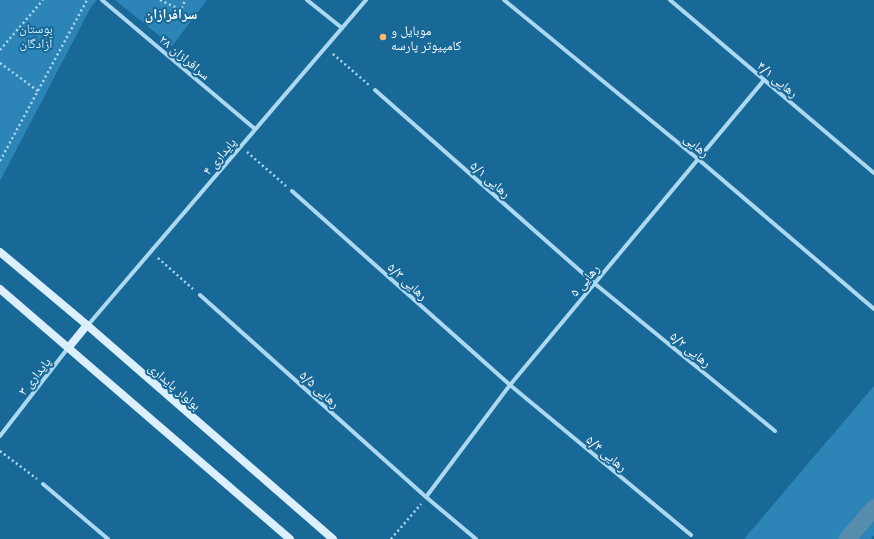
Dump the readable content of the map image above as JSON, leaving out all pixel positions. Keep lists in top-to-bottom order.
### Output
{
  "streets": {
    "street": [
      "سرافرازان ۲۸",
      "رهایی ۴/۱",
      "رهایی",
      "پایداری ۴",
      "رهایی ۵/۱",
      "رهایی ۵",
      "رهایی ۵/۳",
      "رهایی ۵/۲",
      "پایداری ۳",
      "بولوار پایداری",
      "رهایی ۵/۵",
      "رهایی ۵/۴"
    ]
  },
  "crossings": [
    ["سرافرازان ۲۸", "پایداری ۴"],
    ["رهایی ۴/۱", "رهایی ۵"],
    ["رهایی", "رهایی ۵"],
    ["پایداری ۴", "بولوار پایداری"],
    ["رهایی ۵/۱", "رهایی ۵"],
    ["رهایی ۵/۱", "رهایی ۵/۲"],
    ["رهایی ۵", "رهایی ۵/۳"],
    ["رهایی ۵", "رهایی ۵/۲"],
    ["رهایی ۵", "رهایی ۵/۵"],
    ["رهایی ۵", "رهایی ۵/۴"],
    ["رهایی ۵/۳", "رهایی ۵/۴"]
  ],
  "districts": ["سرافرازان"],
  "parks": ["بوستان آزادگان"],
  "places": ["موبایل و کامپیوتر پارسه"]
}
